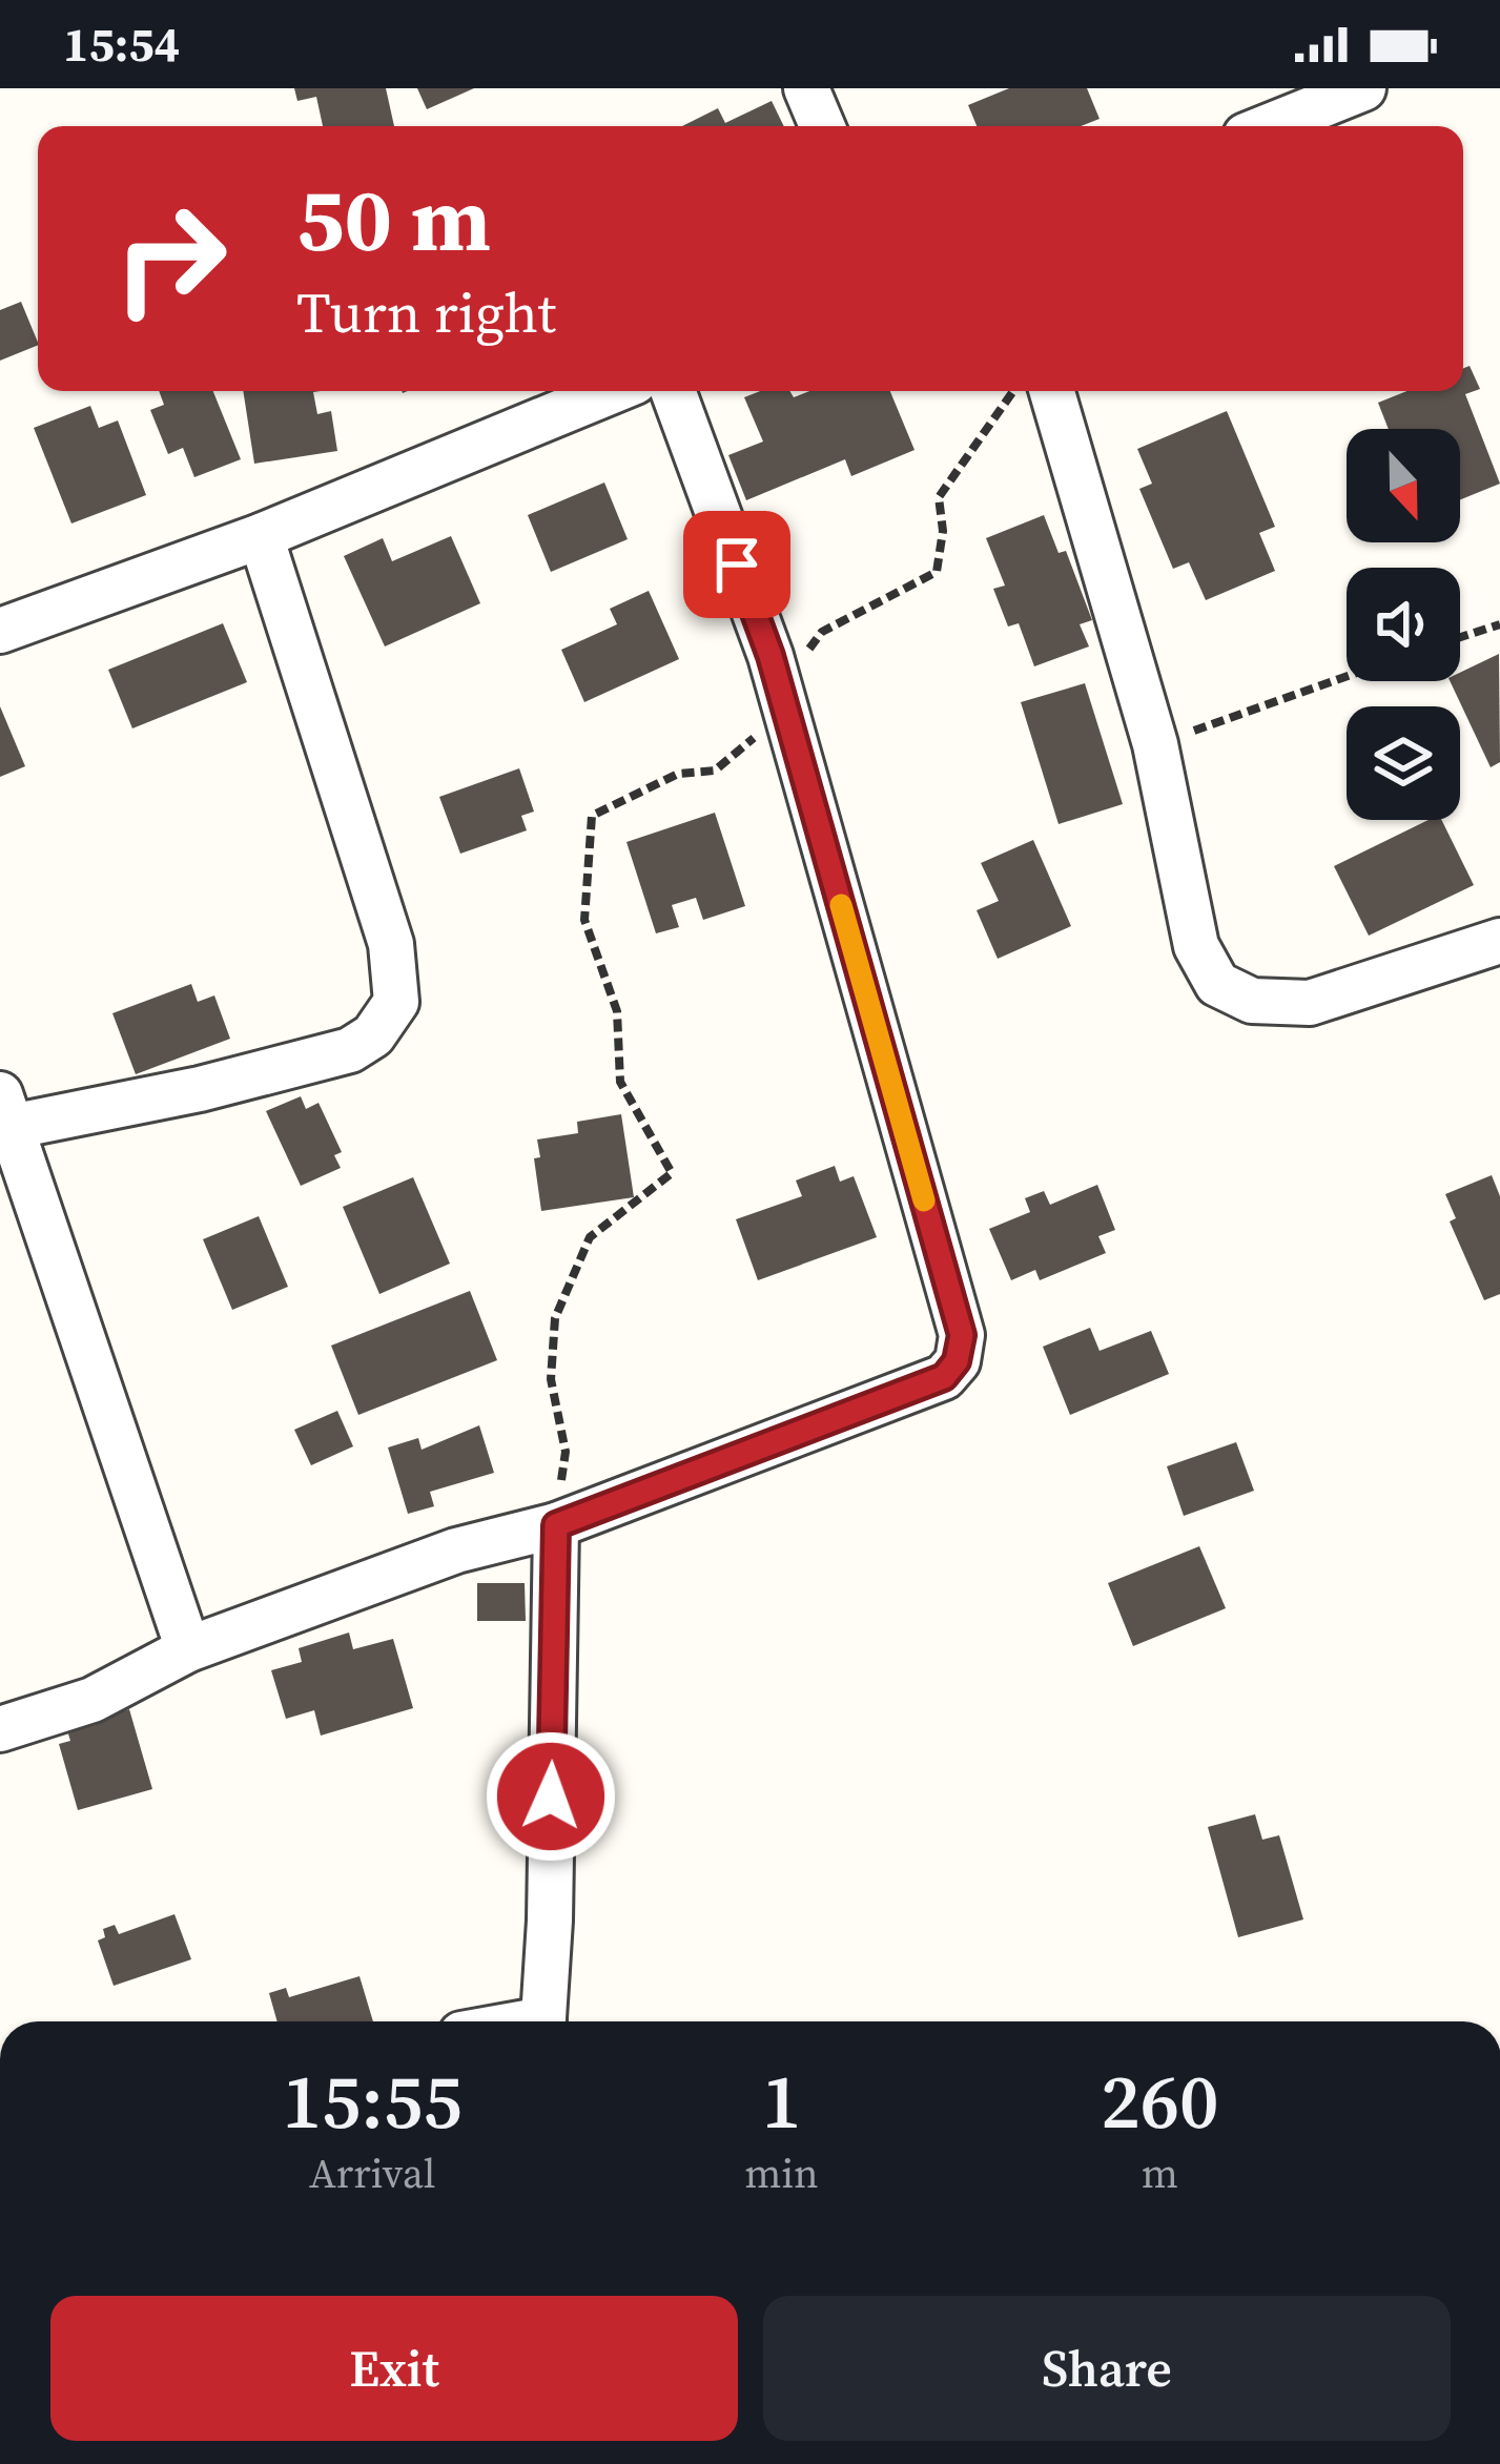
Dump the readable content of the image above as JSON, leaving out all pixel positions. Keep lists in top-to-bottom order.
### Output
{
  "north": "bottom",
  "page": {
    "status": "15:54",
    "turn": ["50 m", "Turn right"],
    "eta": [
      "15:55",
      "Arrival",
      "1",
      "min",
      "260",
      "m"
    ],
    "buttons": ["Exit", "Share"]
  }
}
